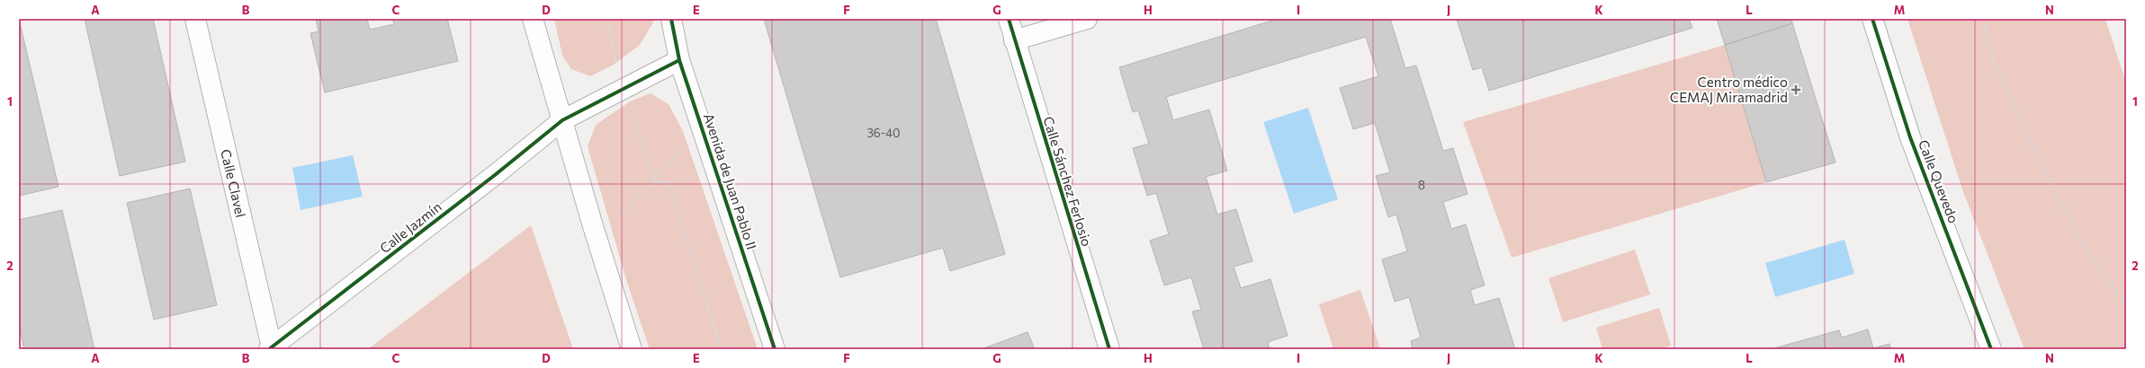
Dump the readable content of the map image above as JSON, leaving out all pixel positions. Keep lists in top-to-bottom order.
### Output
{
  "streets": {
    "street": [
      "Avenida de Juan Pablo II",
      "Calle Sánchez Ferlosio",
      "Calle Quevedo",
      "Calle Clavel",
      "Calle Jazmín"
    ]
  },
  "crossings": [
    ["Avenida de Juan Pablo II", "Calle Jazmín"],
    ["Calle Clavel", "Calle Jazmín"]
  ],
  "places": {
    "health": ["Centro médico CEMAJ Miramadrid"]
  },
  "house_numbers": ["36-40", "8"],
  "grid": {
    "columns": [
      "A",
      "B",
      "C",
      "D",
      "E",
      "F",
      "G",
      "H",
      "I",
      "J",
      "K",
      "L",
      "M",
      "N"
    ],
    "rows": ["1", "2"]
  }
}
